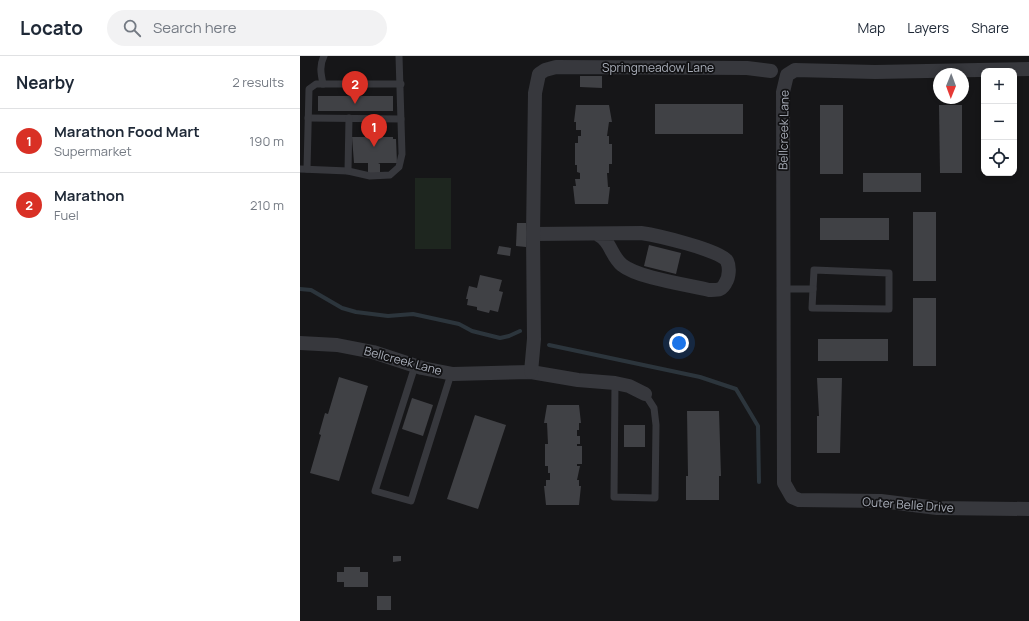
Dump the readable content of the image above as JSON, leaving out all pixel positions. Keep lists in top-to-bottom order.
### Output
{
  "streets": {
    "street": ["Springmeadow Lane", "Bellcreek Lane", "Outer Belle Drive"]
  },
  "crossings": [
    ["Bellcreek Lane", "Outer Belle Drive"]
  ],
  "north": "bottom",
  "page": {
    "header": "Locato",
    "search": "Search here",
    "nav": ["Map", "Layers", "Share"],
    "heading": ["Nearby", "2 results"],
    "map_buttons": ["+", "−"],
    "pins": ["2", "1"],
    "list": [
      {
        "mark": "1",
        "name": "Marathon Food Mart",
        "note": "Supermarket",
        "value": "190 m"
      },
      {
        "mark": "2",
        "name": "Marathon",
        "note": "Fuel",
        "value": "210 m"
      }
    ]
  }
}
